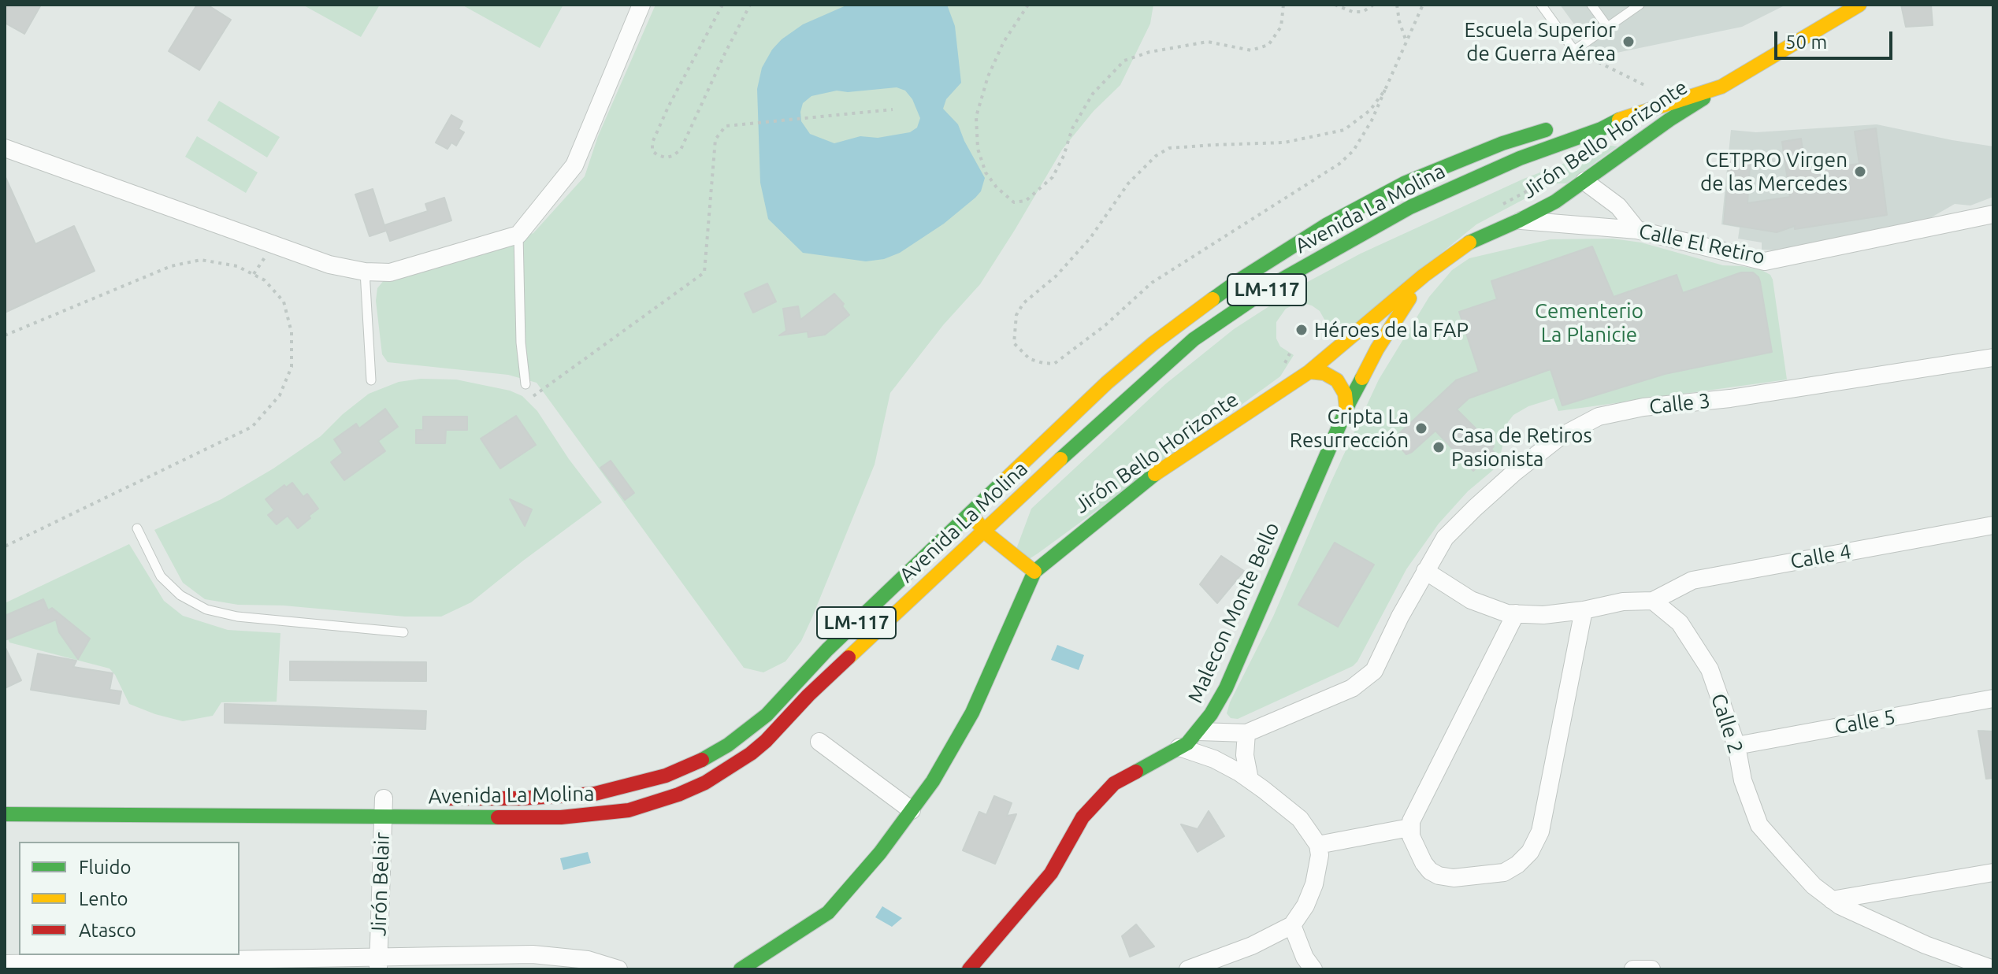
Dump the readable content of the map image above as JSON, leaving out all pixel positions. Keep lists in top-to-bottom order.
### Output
{
  "streets": {
    "main road": [
      "Jirón Bello Horizonte",
      "Avenida La Molina",
      "LM-117",
      "Malecon Monte Bello"
    ],
    "street": [
      "Calle El Retiro",
      "Calle 3",
      "Calle 4",
      "Calle 5",
      "Calle 2",
      "Jirón Belair"
    ]
  },
  "crossings": [
    ["Jirón Bello Horizonte", "Avenida La Molina"],
    ["Jirón Bello Horizonte", "Calle El Retiro"],
    ["Jirón Bello Horizonte", "Malecon Monte Bello"],
    ["Avenida La Molina", "Jirón Belair"],
    ["Calle 4", "Calle 2"],
    ["Calle 5", "Calle 2"]
  ],
  "parks": ["Cementerio La Planicie"],
  "places": [
    "Escuela Superior de Guerra Aérea",
    "CETPRO Virgen de las Mercedes",
    "Héroes de la FAP",
    "Cripta La Resurrección",
    "Casa de Retiros Pasionista"
  ],
  "legend": ["Fluido", "Lento", "Atasco"],
  "scale_bar": "50 m"
}
